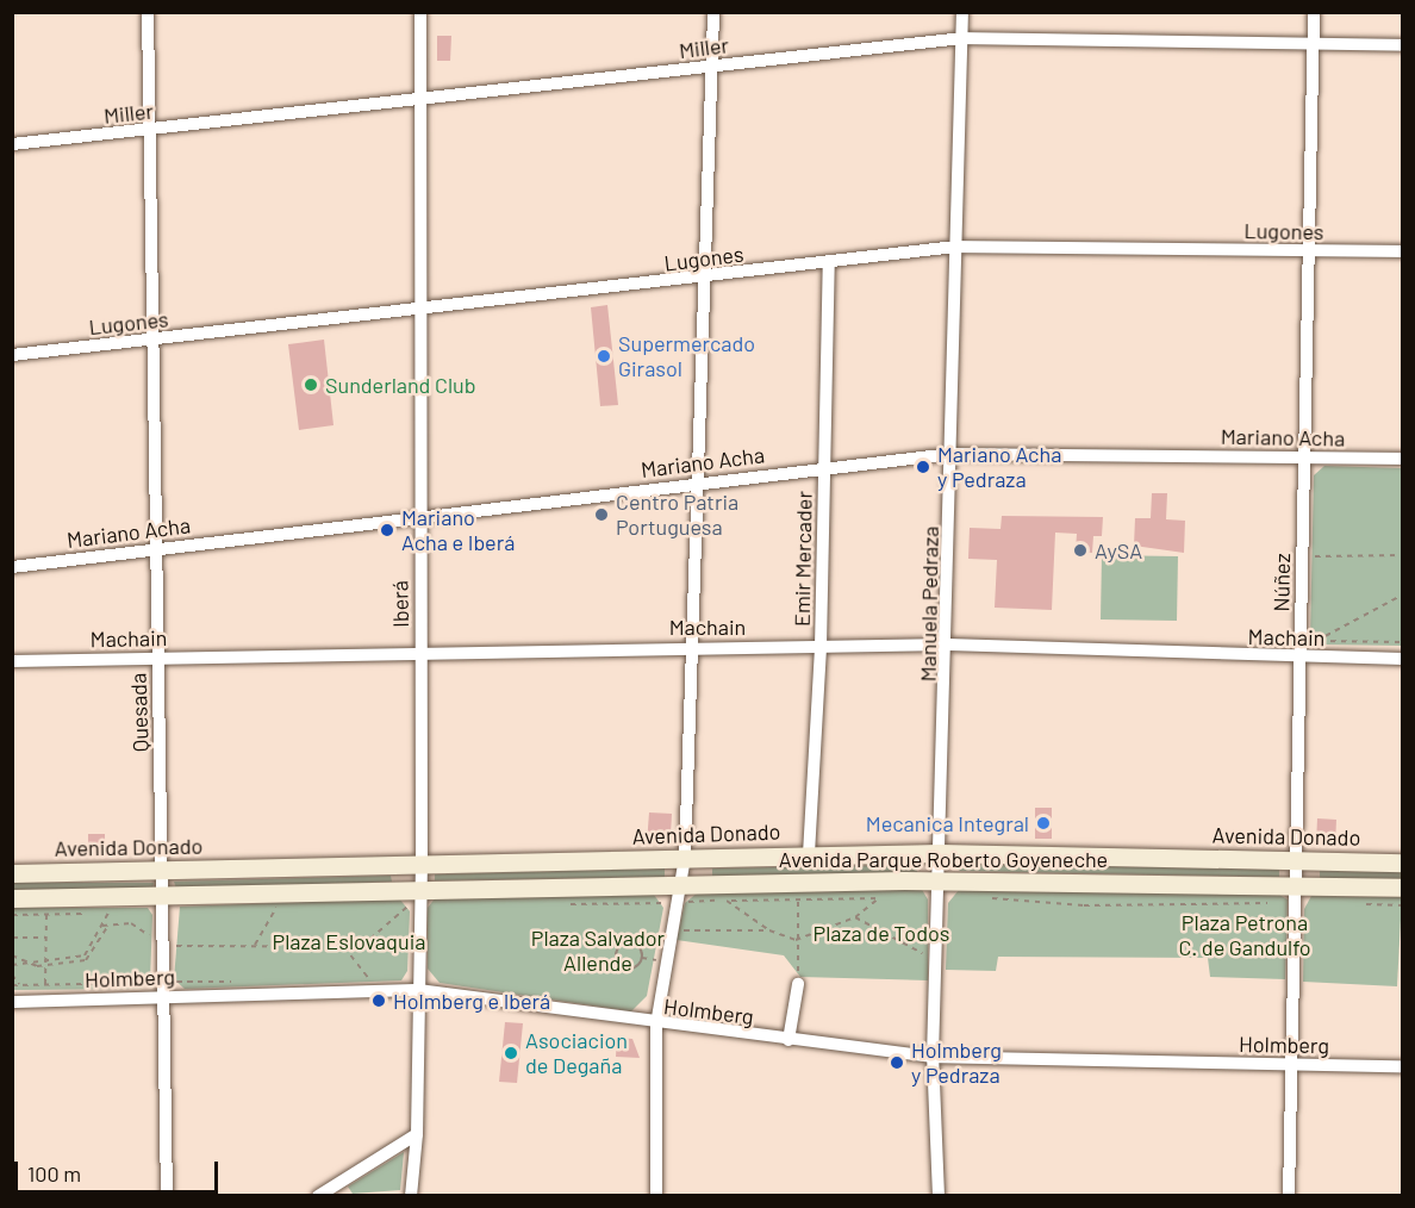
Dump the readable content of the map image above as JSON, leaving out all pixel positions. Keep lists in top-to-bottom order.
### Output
{
  "streets": {
    "main road": ["Avenida Donado", "Avenida Parque Roberto Goyeneche"],
    "street": [
      "Miller",
      "Lugones",
      "Mariano Acha",
      "Emir Mercader",
      "Núñez",
      "Iberá",
      "Manuela Pedraza",
      "Machain",
      "Quesada",
      "Holmberg"
    ]
  },
  "crossings": [
    ["Miller", "Núñez"],
    ["Miller", "Iberá"],
    ["Miller", "Manuela Pedraza"],
    ["Miller", "Quesada"],
    ["Lugones", "Emir Mercader"],
    ["Lugones", "Núñez"],
    ["Lugones", "Iberá"],
    ["Lugones", "Manuela Pedraza"],
    ["Lugones", "Quesada"],
    ["Mariano Acha", "Emir Mercader"],
    ["Mariano Acha", "Núñez"],
    ["Mariano Acha", "Iberá"],
    ["Mariano Acha", "Manuela Pedraza"],
    ["Mariano Acha", "Quesada"],
    ["Emir Mercader", "Machain"],
    ["Emir Mercader", "Avenida Donado"],
    ["Núñez", "Machain"],
    ["Núñez", "Avenida Donado"],
    ["Núñez", "Avenida Parque Roberto Goyeneche"],
    ["Núñez", "Holmberg"],
    ["Iberá", "Machain"],
    ["Iberá", "Avenida Donado"],
    ["Iberá", "Avenida Parque Roberto Goyeneche"],
    ["Iberá", "Holmberg"],
    ["Manuela Pedraza", "Machain"],
    ["Manuela Pedraza", "Avenida Donado"],
    ["Manuela Pedraza", "Avenida Parque Roberto Goyeneche"],
    ["Manuela Pedraza", "Holmberg"],
    ["Machain", "Quesada"],
    ["Quesada", "Avenida Donado"],
    ["Quesada", "Avenida Parque Roberto Goyeneche"],
    ["Quesada", "Holmberg"]
  ],
  "parks": [
    "Plaza Petrona C. de Gandulfo",
    "Plaza de Todos",
    "Plaza Salvador Allende",
    "Plaza Eslovaquia"
  ],
  "places": [
    "Supermercado Girasol",
    "Sunderland Club",
    "Mariano Acha y Pedraza",
    "Centro Patria Portuguesa",
    "Mariano Acha e Iberá",
    "AySA",
    "Mecanica Integral",
    "Holmberg e Iberá",
    "Asociacion de Degaña",
    "Holmberg y Pedraza"
  ],
  "scale_bar": "100 m"
}
